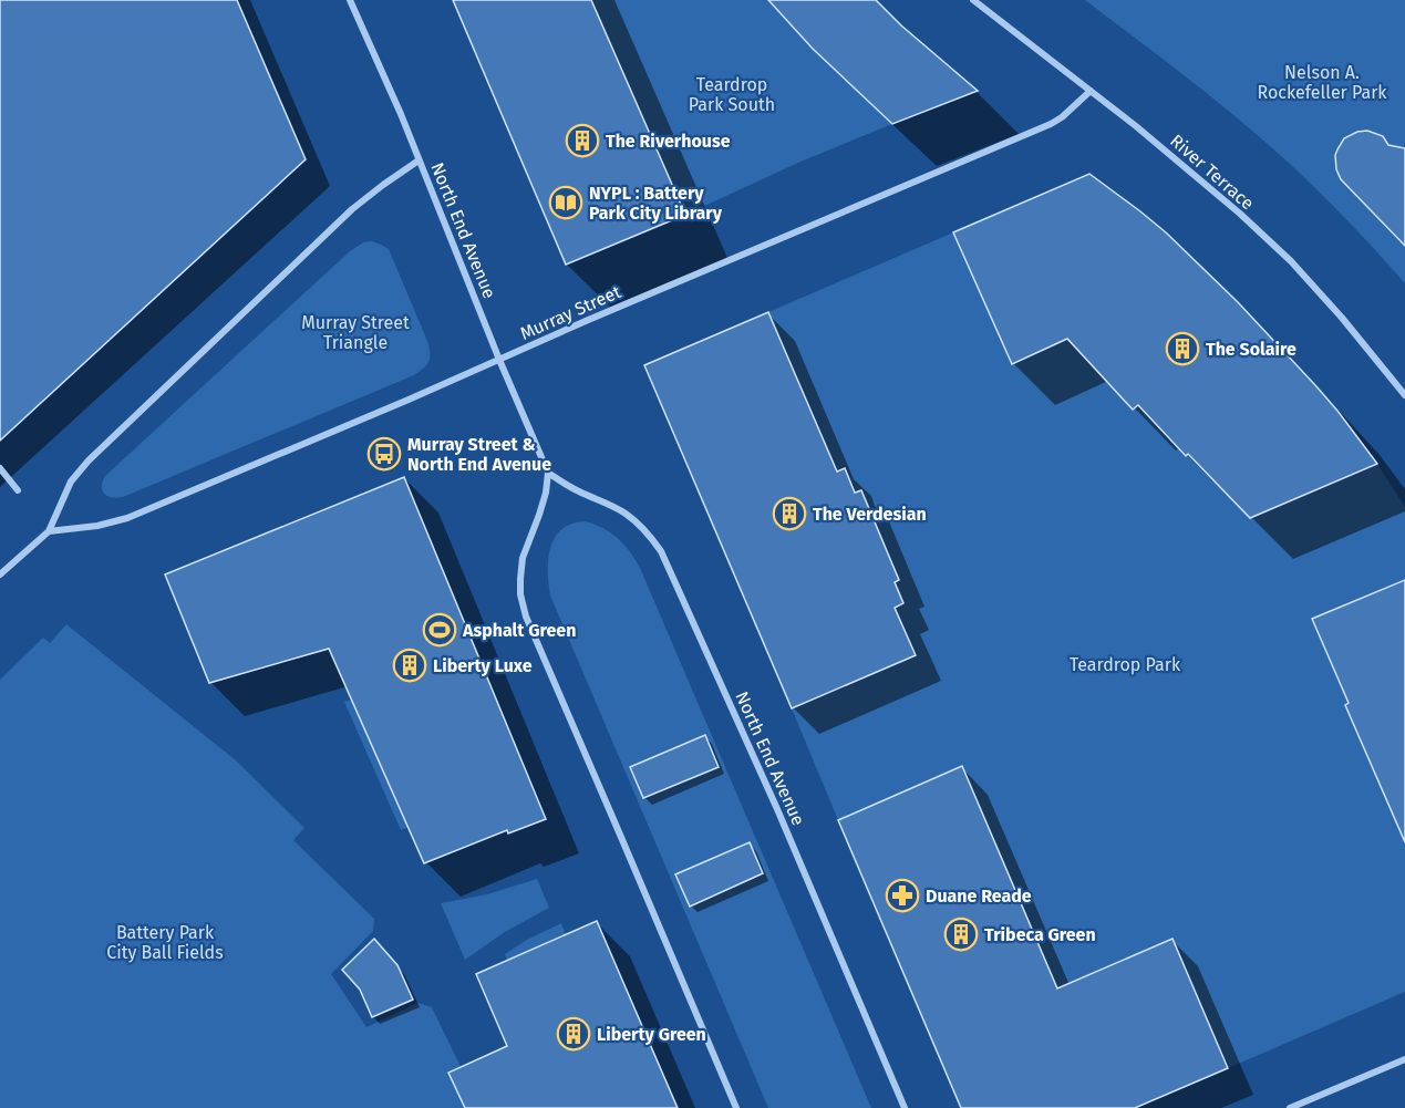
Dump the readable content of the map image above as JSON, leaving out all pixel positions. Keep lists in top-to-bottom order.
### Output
{
  "streets": {
    "street": ["River Terrace", "North End Avenue", "Murray Street"]
  },
  "crossings": [
    ["River Terrace", "Murray Street"],
    ["North End Avenue", "Murray Street"]
  ],
  "parks": [
    "Nelson A. Rockefeller Park",
    "Teardrop Park South",
    "Murray Street Triangle",
    "Teardrop Park",
    "Battery Park City Ball Fields"
  ],
  "places": {
    "building": [
      "The Riverhouse",
      "The Solaire",
      "The Verdesian",
      "Liberty Luxe",
      "Tribeca Green",
      "Liberty Green"
    ],
    "library": ["NYPL : Battery Park City Library"],
    "bus stop": ["Murray Street & North End Avenue"],
    "sports": ["Asphalt Green"],
    "pharmacy": ["Duane Reade"]
  }
}
